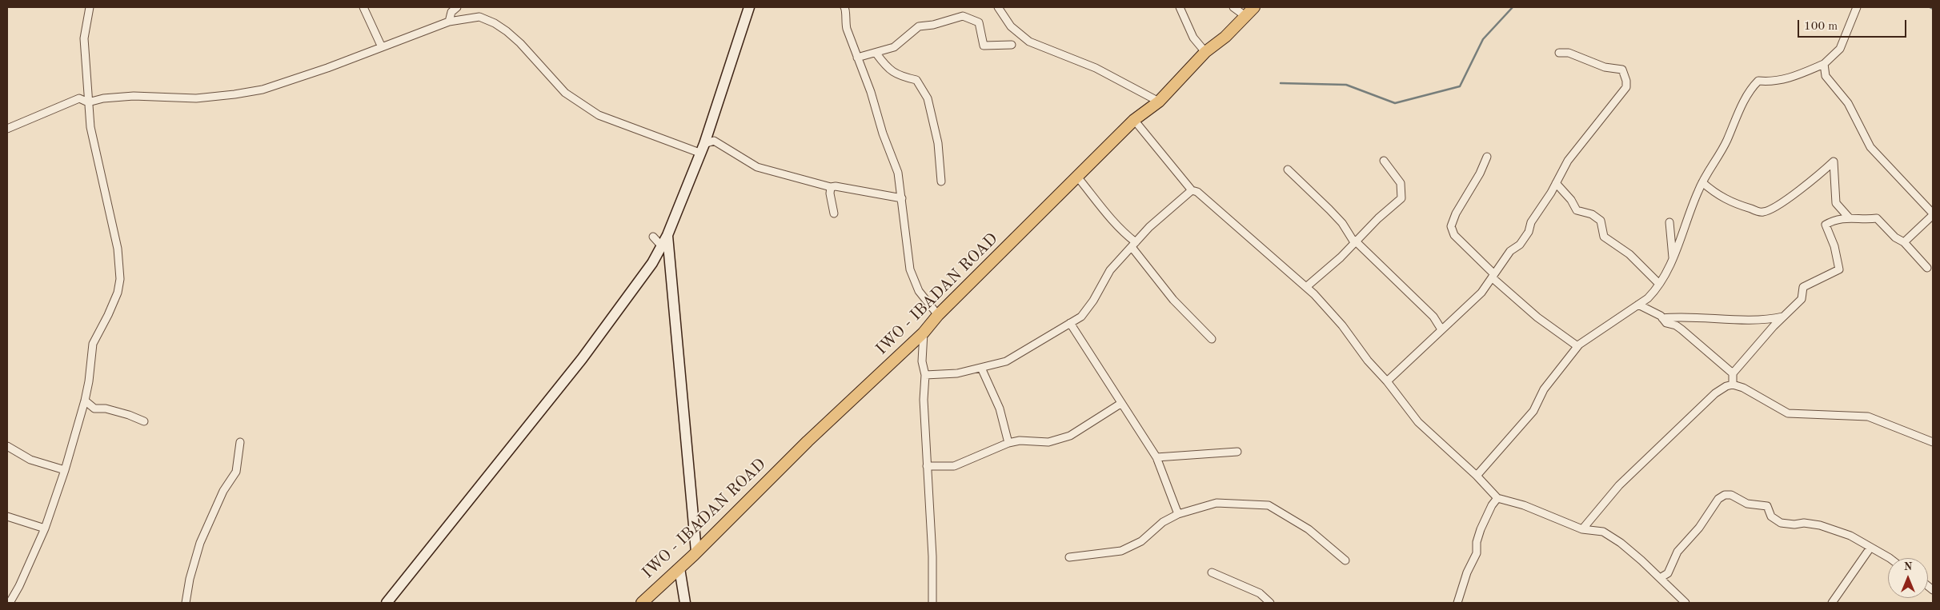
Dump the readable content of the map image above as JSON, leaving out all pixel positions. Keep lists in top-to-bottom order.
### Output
{
  "streets": {
    "main road": ["IWO - IBADAN ROAD"]
  },
  "scale_bar": "100 m",
  "north": "top"
}
